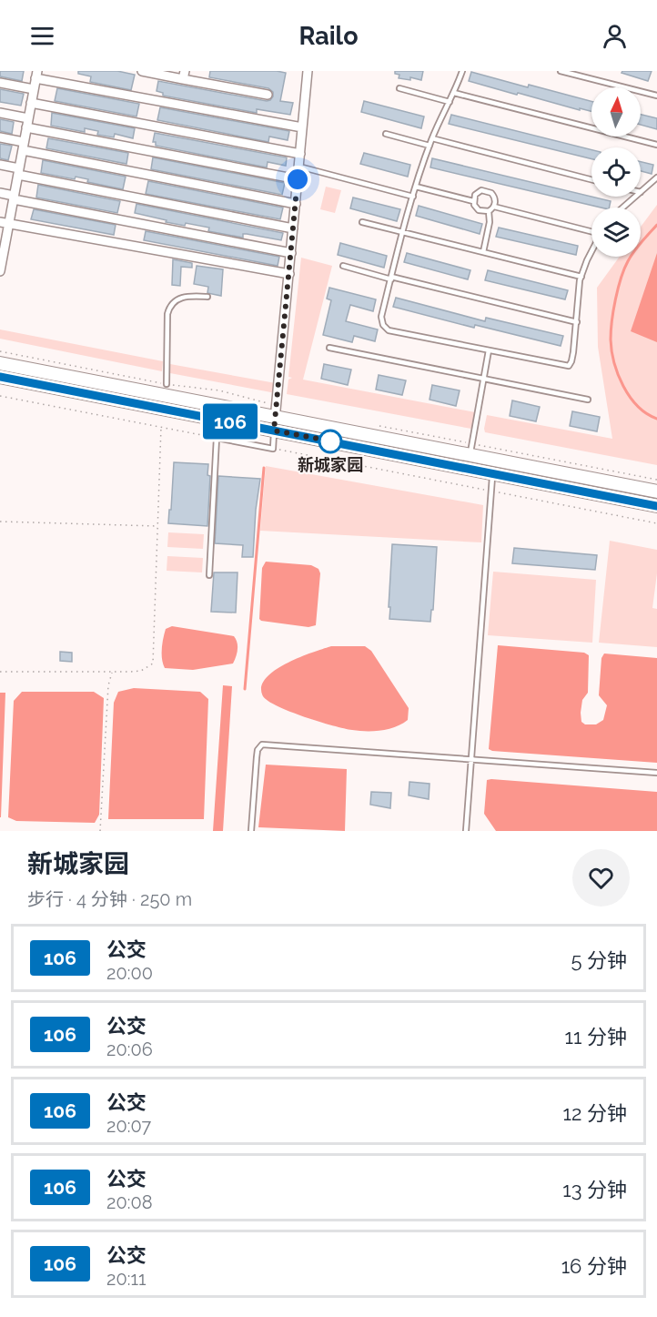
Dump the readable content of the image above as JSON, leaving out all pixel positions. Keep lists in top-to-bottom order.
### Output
{
  "places": ["新城家园"],
  "lines": ["bus line 106"],
  "north": "top",
  "page": {
    "header": "Railo",
    "on_map": "106",
    "heading": ["新城家园", "步行 · 4 分钟 · 250 m"],
    "list": [
      {
        "mark": "106",
        "name": "公交",
        "note": "20:00",
        "value": "5 分钟"
      },
      {
        "mark": "106",
        "name": "公交",
        "note": "20:06",
        "value": "11 分钟"
      },
      {
        "mark": "106",
        "name": "公交",
        "note": "20:07",
        "value": "12 分钟"
      },
      {
        "mark": "106",
        "name": "公交",
        "note": "20:08",
        "value": "13 分钟"
      },
      {
        "mark": "106",
        "name": "公交",
        "note": "20:11",
        "value": "16 分钟"
      }
    ]
  }
}
